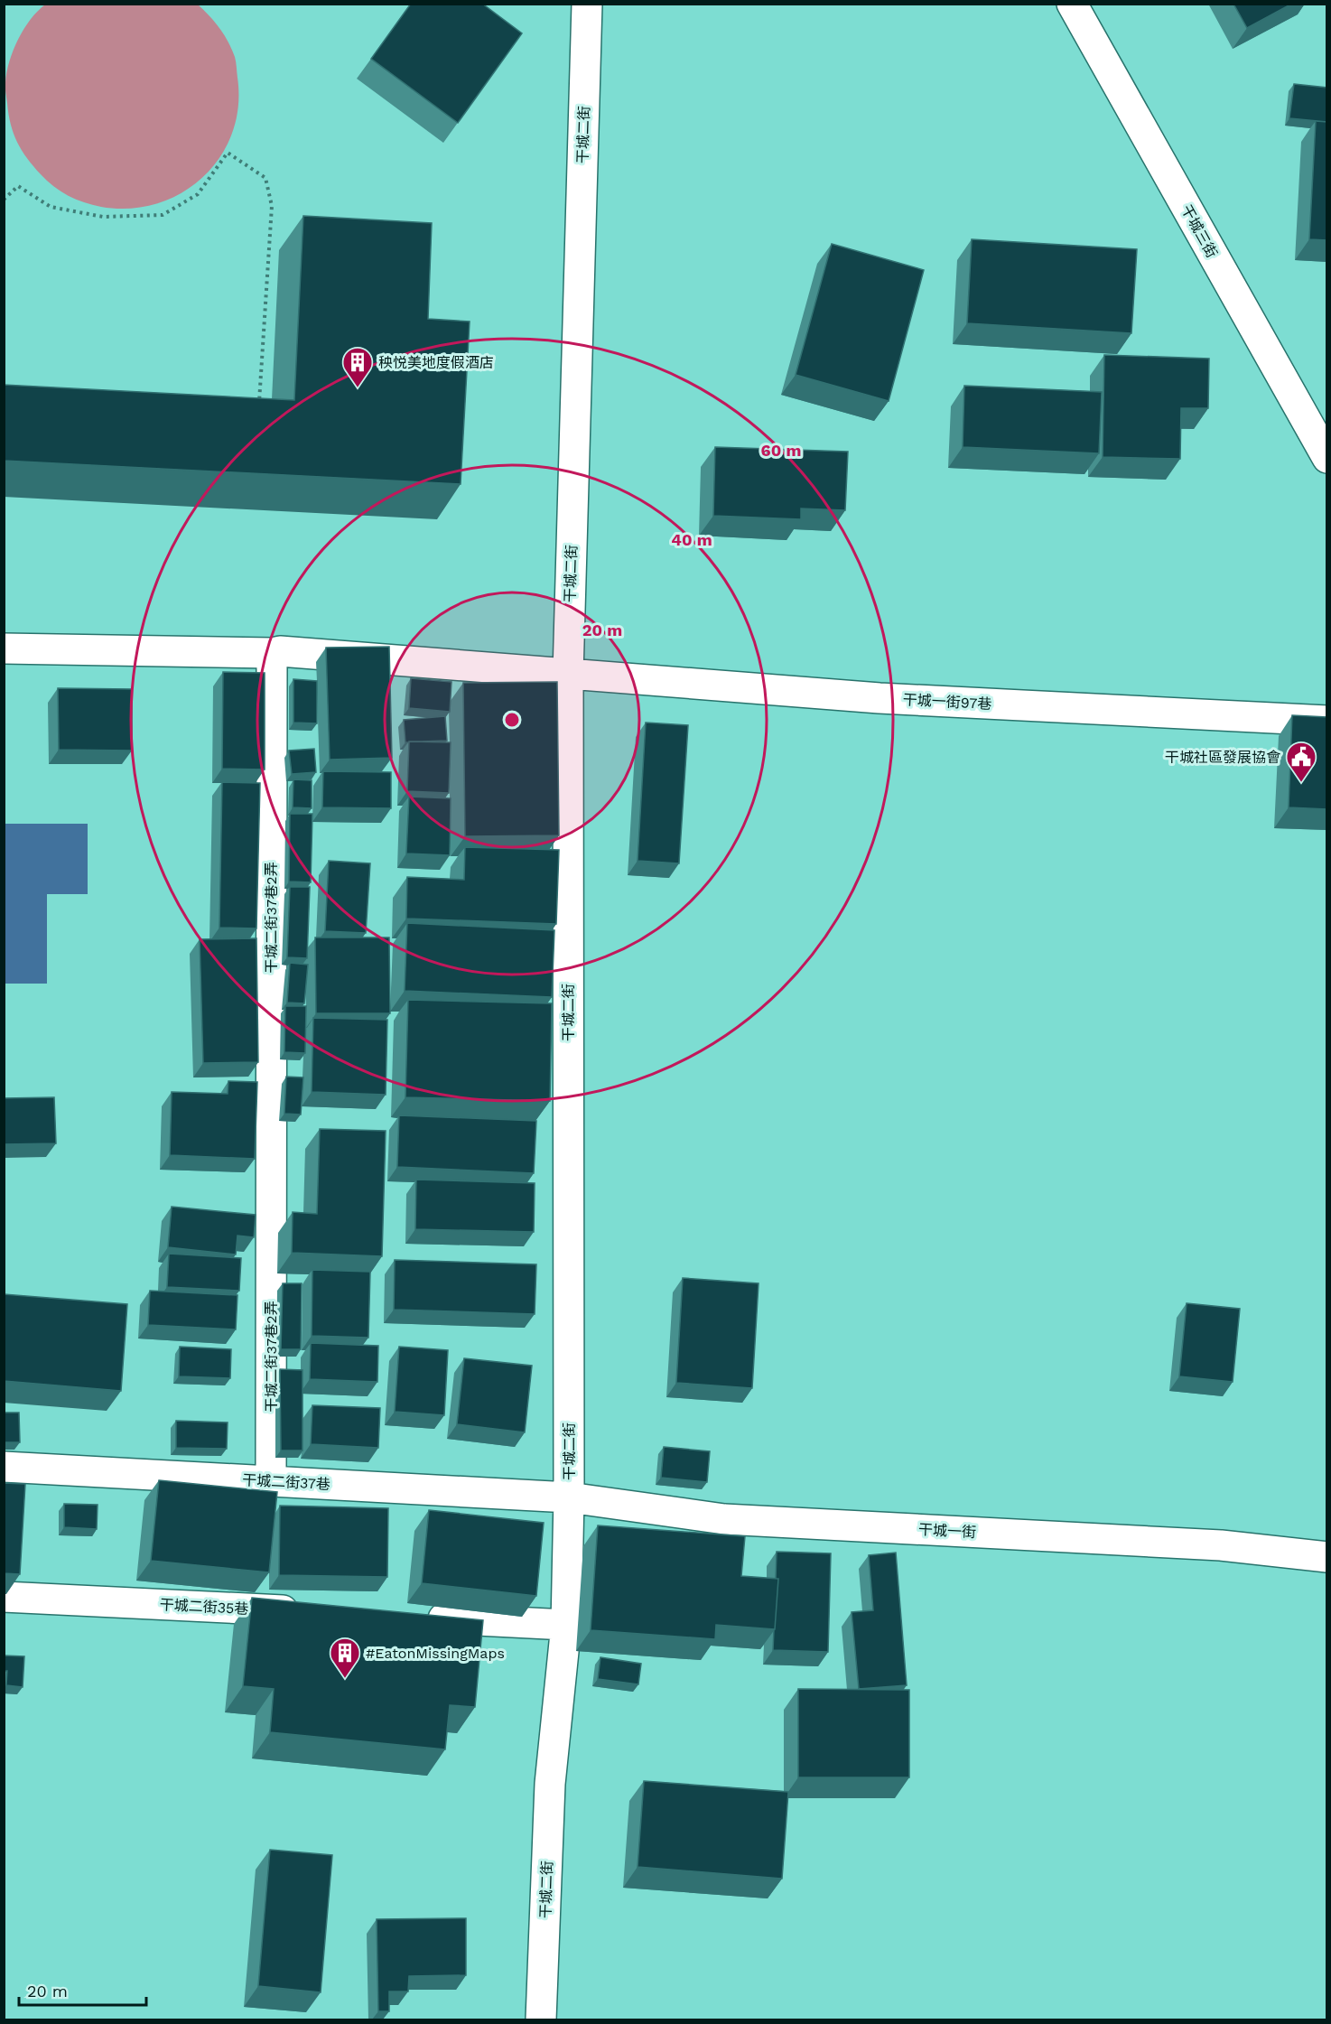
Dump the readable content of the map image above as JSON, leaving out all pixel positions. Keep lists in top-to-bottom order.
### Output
{
  "streets": {
    "street": [
      "干城二街",
      "干城三街",
      "干城一街97巷",
      "干城二街37巷2弄",
      "干城二街37巷",
      "干城一街",
      "干城二街35巷"
    ]
  },
  "crossings": [
    ["干城二街", "干城一街97巷"],
    ["干城二街", "干城二街37巷"],
    ["干城二街", "干城一街"],
    ["干城二街37巷2弄", "干城二街37巷"],
    ["干城二街37巷", "干城一街"]
  ],
  "places": {
    "building": ["秧悦美地度假酒店", "#EatonMissingMaps"],
    "public building": ["干城社區發展協會"]
  },
  "scale_bar": "20 m",
  "rings": ["60 m", "40 m", "20 m"]
}
